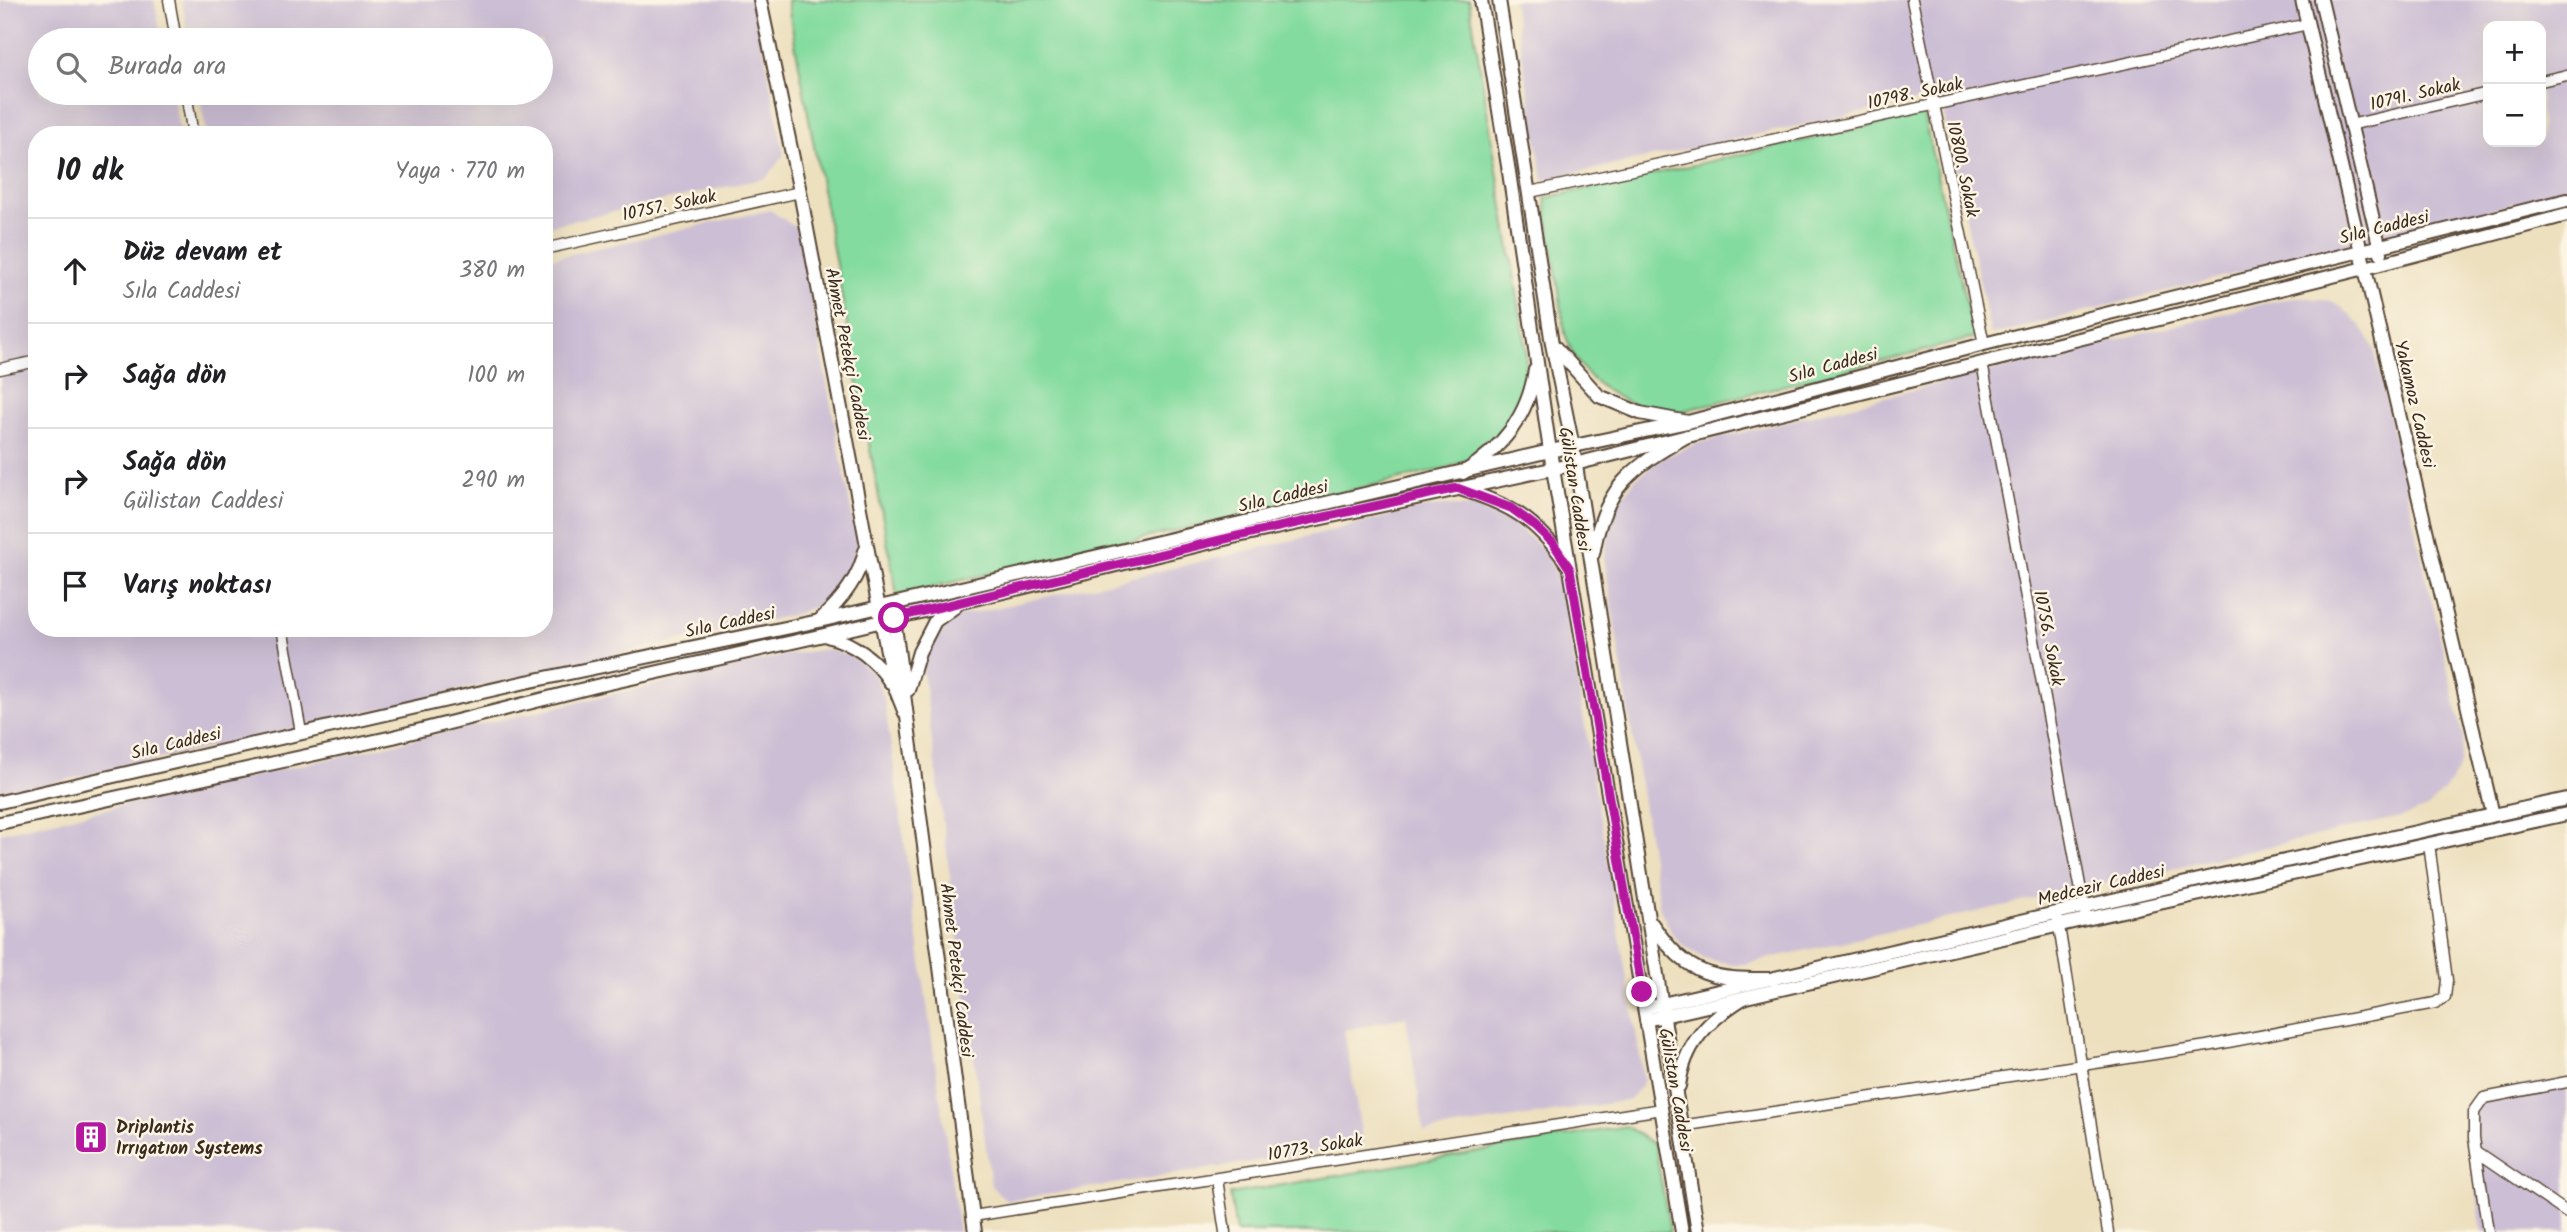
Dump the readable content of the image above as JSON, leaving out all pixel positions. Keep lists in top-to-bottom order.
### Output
{
  "streets": {
    "street": [
      "10798. Sokak",
      "10791. Sokak",
      "10800. Sokak",
      "10757. Sokak",
      "Sıla Caddesi",
      "Ahmet Petekçi Caddesi",
      "Yakamoz Caddesi",
      "Gülistan Caddesi",
      "10756. Sokak",
      "Medcezir Caddesi",
      "10773. Sokak"
    ]
  },
  "crossings": [
    ["10798. Sokak", "10800. Sokak"],
    ["10798. Sokak", "Yakamoz Caddesi"],
    ["10798. Sokak", "Gülistan Caddesi"],
    ["10800. Sokak", "Sıla Caddesi"],
    ["10757. Sokak", "Ahmet Petekçi Caddesi"],
    ["Sıla Caddesi", "Ahmet Petekçi Caddesi"],
    ["Sıla Caddesi", "Yakamoz Caddesi"],
    ["Sıla Caddesi", "Gülistan Caddesi"],
    ["Sıla Caddesi", "10756. Sokak"],
    ["Ahmet Petekçi Caddesi", "10773. Sokak"],
    ["Yakamoz Caddesi", "Medcezir Caddesi"],
    ["Gülistan Caddesi", "Medcezir Caddesi"],
    ["Gülistan Caddesi", "10773. Sokak"],
    ["10756. Sokak", "Medcezir Caddesi"]
  ],
  "places": {
    "building": ["Driplantis Irrıgatıon Systems"]
  },
  "page": {
    "map_buttons": ["+", "−"],
    "search": "Burada ara",
    "heading": ["10 dk", "Yaya · 770 m"],
    "list": [
      ["Düz devam et", "Sıla Caddesi", "380 m"],
      ["Sağa dön", "100 m"],
      ["Sağa dön", "Gülistan Caddesi", "290 m"],
      "Varış noktası"
    ]
  }
}
